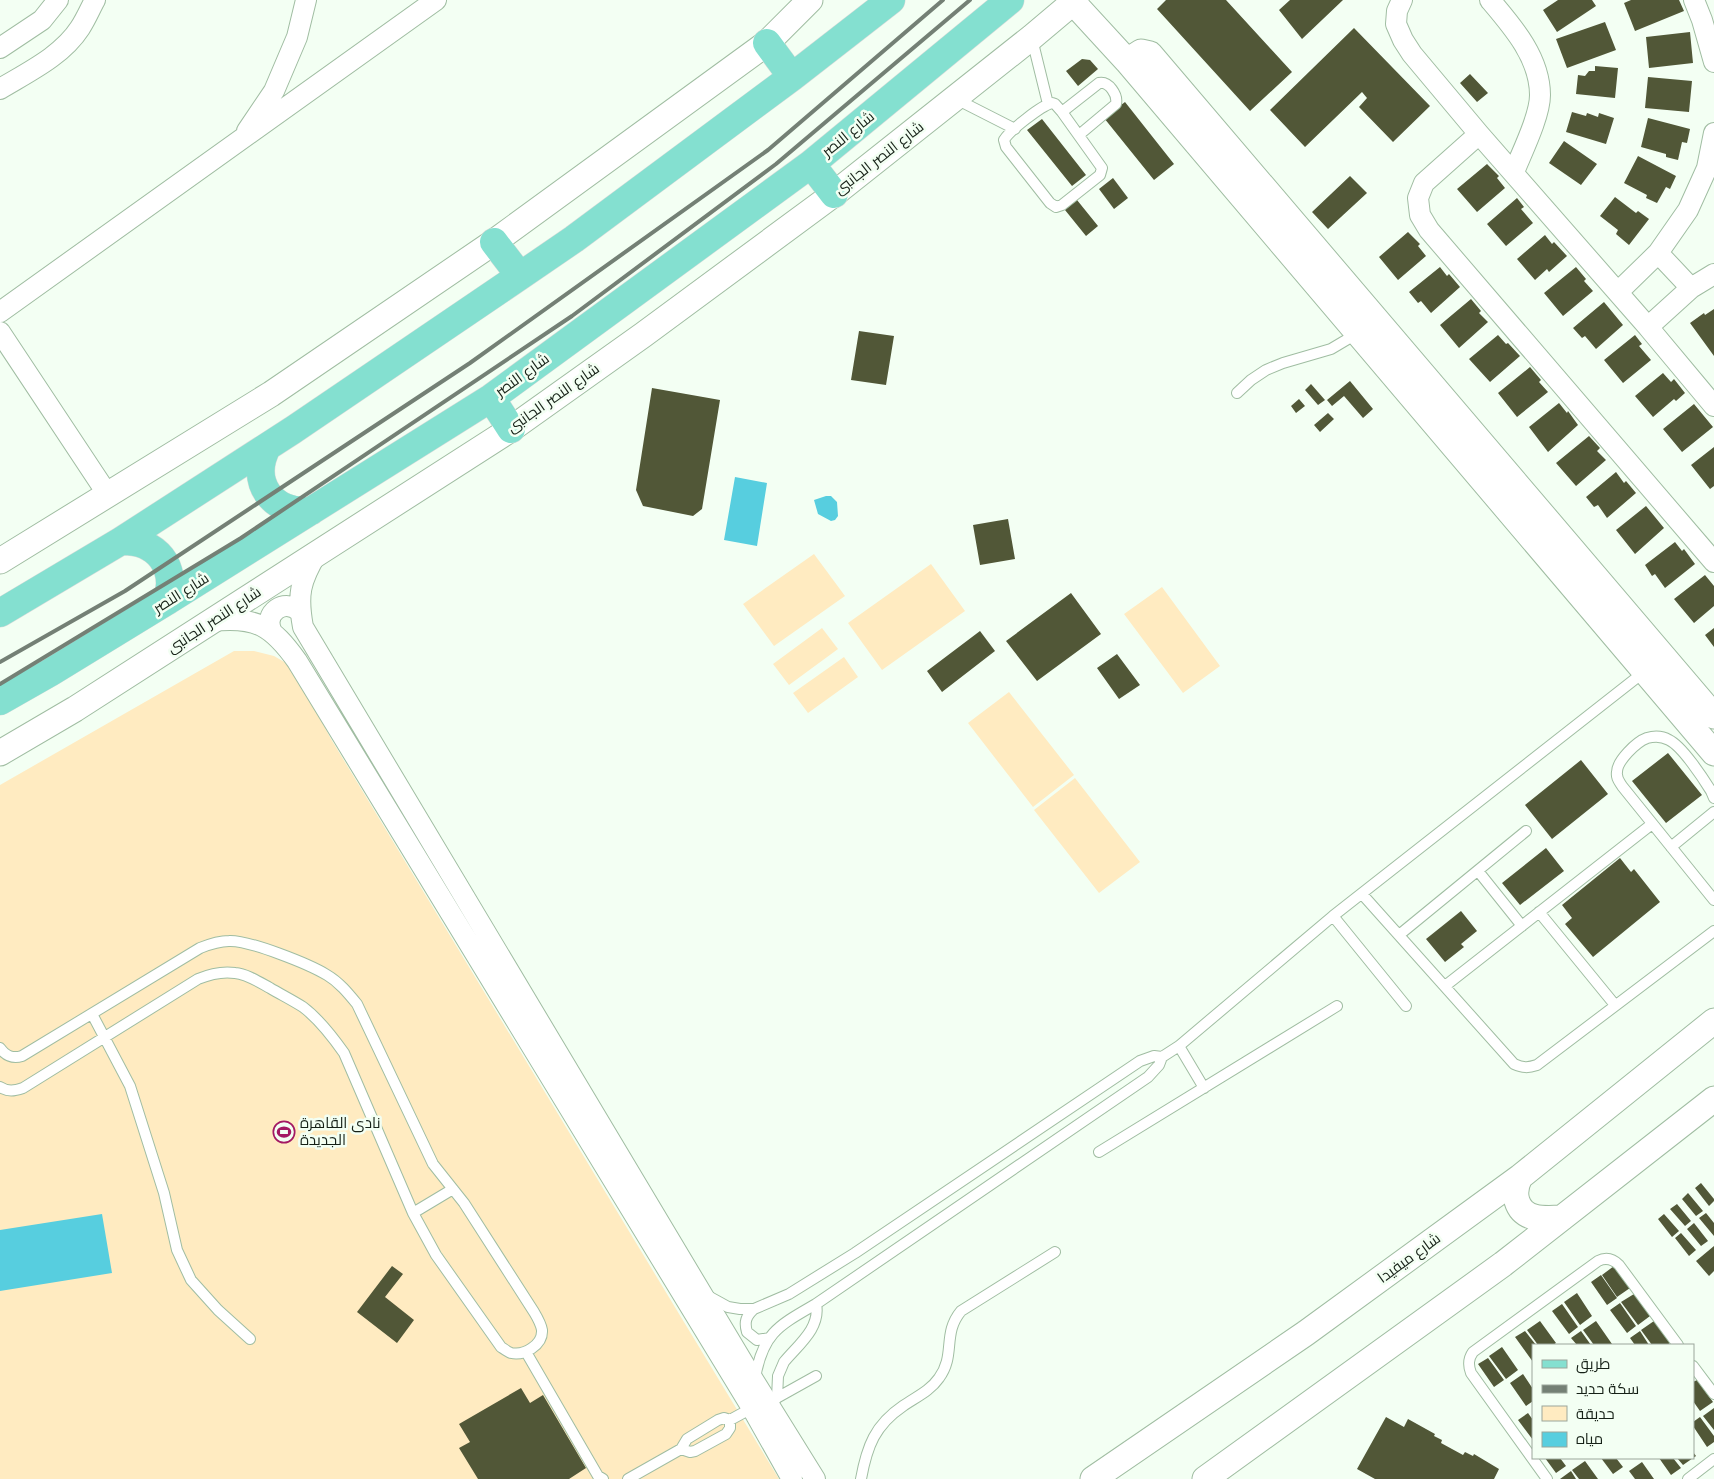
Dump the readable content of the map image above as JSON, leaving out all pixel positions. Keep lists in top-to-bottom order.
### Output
{
  "streets": {
    "main road": ["شارع النصر"],
    "street": ["شارع النصر الجانبى", "شارع ميفيدا"]
  },
  "places": {
    "sports": ["نادى القاهرة الجديدة"]
  },
  "legend": [
    "طريق",
    "سكة حديد",
    "حديقة",
    "مياه"
  ]
}
